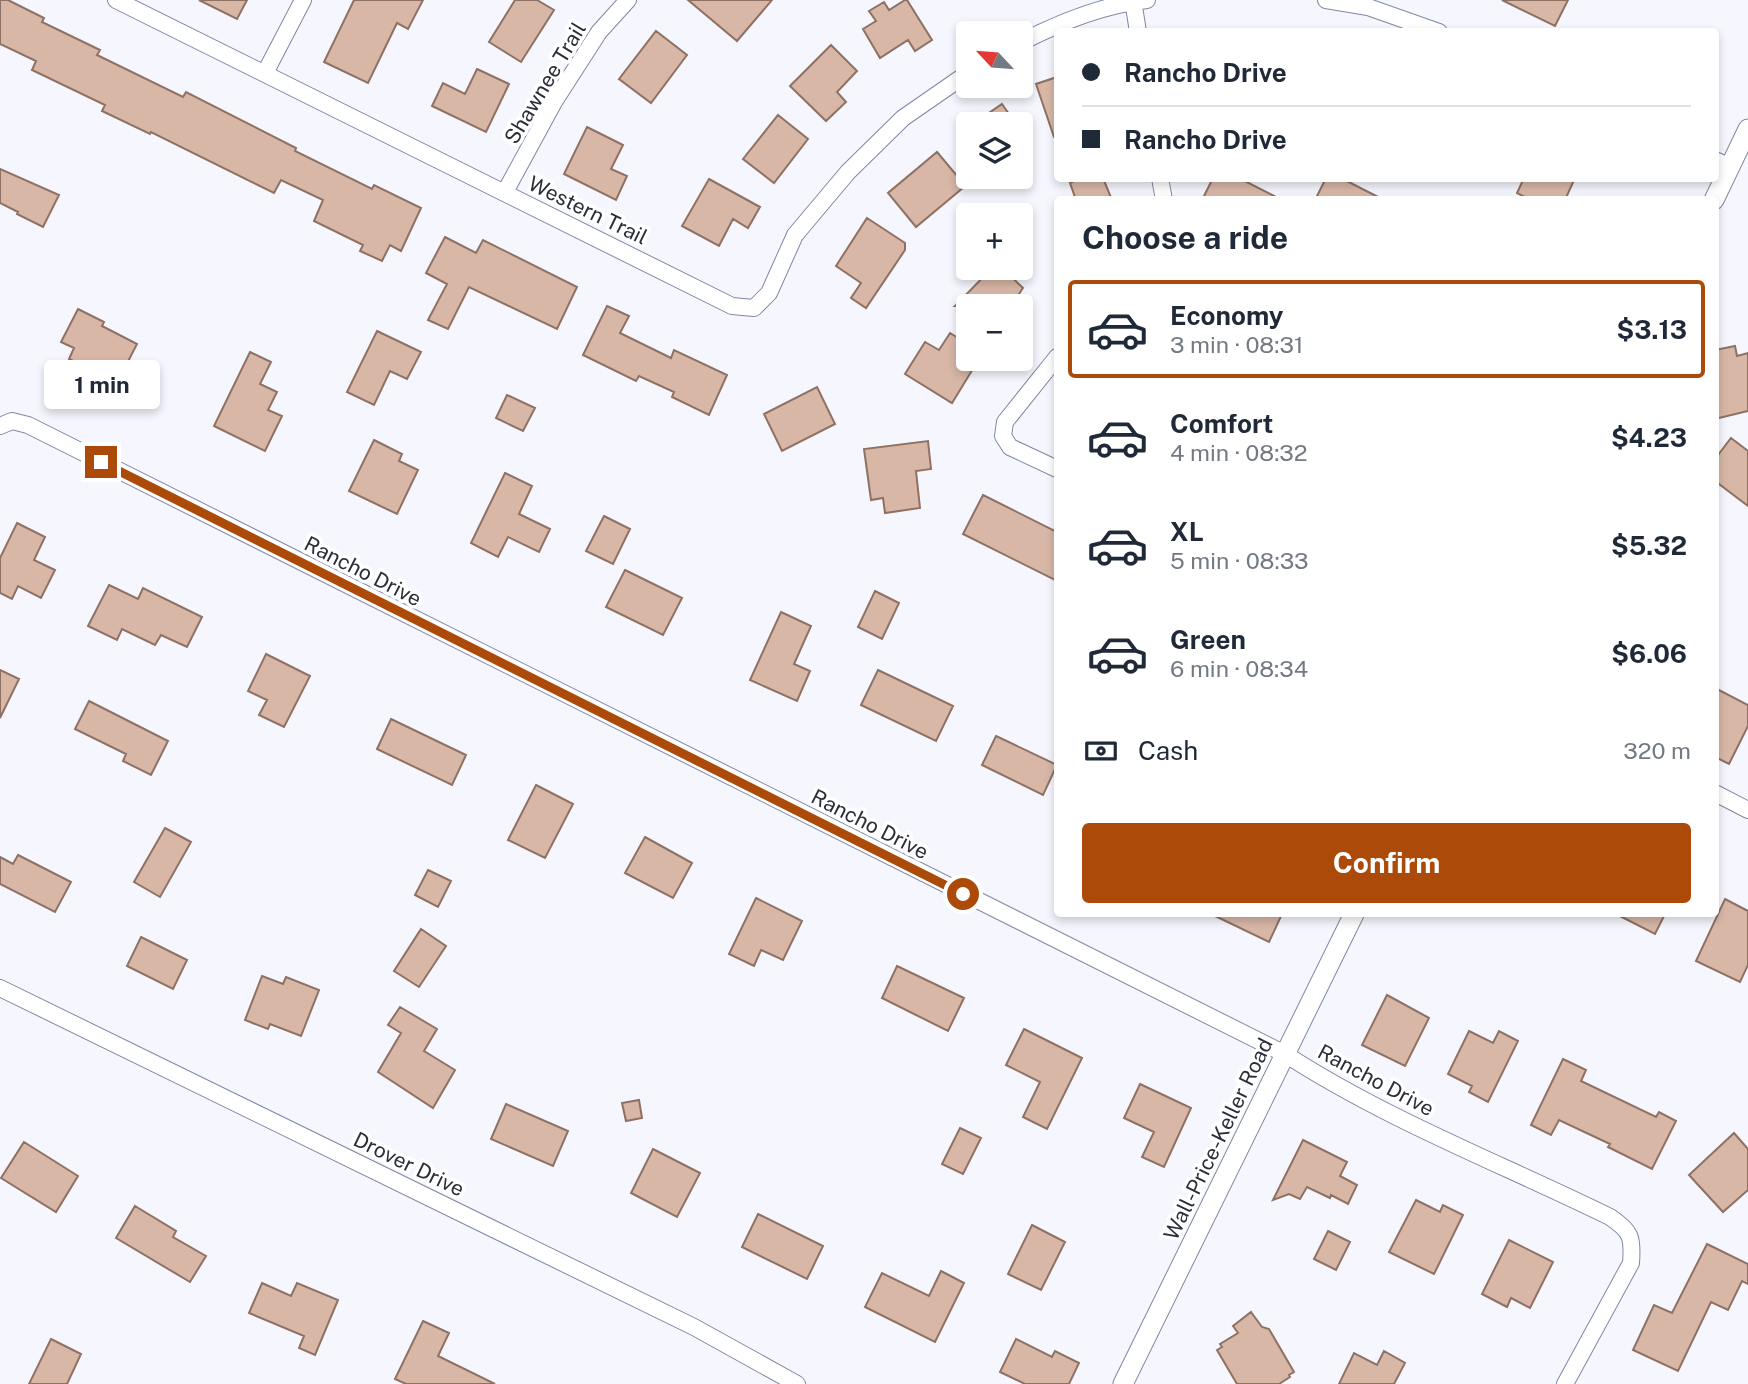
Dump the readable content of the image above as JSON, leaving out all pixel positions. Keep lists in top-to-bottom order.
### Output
{
  "streets": {
    "street": [
      "Shawnee Trail",
      "Western Trail",
      "Rancho Drive",
      "Wall-Price-Keller Road",
      "Drover Drive"
    ]
  },
  "crossings": [
    ["Shawnee Trail", "Western Trail"],
    ["Rancho Drive", "Wall-Price-Keller Road"]
  ],
  "north": "top left",
  "page": {
    "map_buttons": ["+", "−"],
    "banner": ["Rancho Drive", "Rancho Drive"],
    "heading": "Choose a ride",
    "list": [
      {
        "name": "Economy",
        "note": "3 min · 08:31",
        "value": "$3.13"
      },
      {
        "name": "Comfort",
        "note": "4 min · 08:32",
        "value": "$4.23"
      },
      {
        "name": "XL",
        "note": "5 min · 08:33",
        "value": "$5.32"
      },
      {
        "name": "Green",
        "note": "6 min · 08:34",
        "value": "$6.06"
      }
    ],
    "bubble": "1 min",
    "pay": ["Cash", "320 m"],
    "buttons": "Confirm"
  }
}
